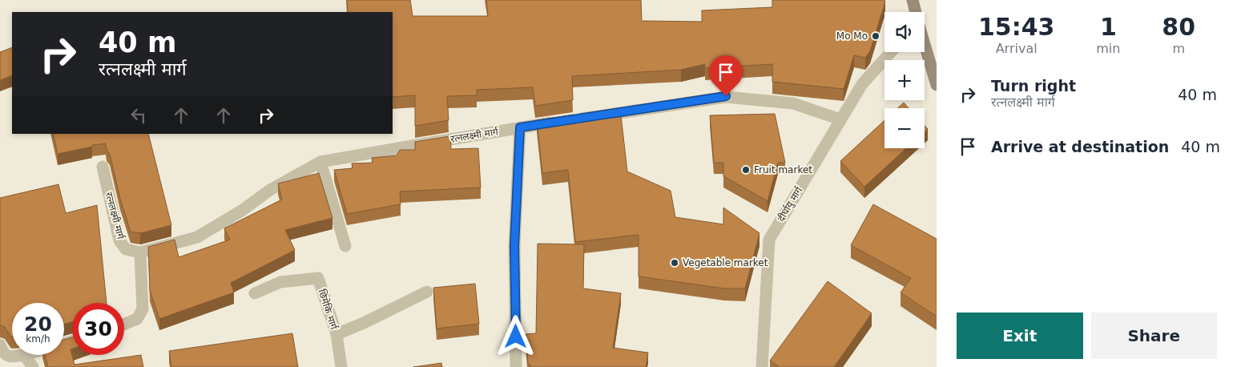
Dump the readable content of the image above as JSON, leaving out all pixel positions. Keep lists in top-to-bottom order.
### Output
{
  "streets": {
    "street": ["रत्नलक्ष्मी मार्ग", "दीर्घायु मार्ग", "छिमेकि मार्ग"]
  },
  "crossings": [
    ["रत्नलक्ष्मी मार्ग", "दीर्घायु मार्ग"]
  ],
  "places": ["Mo Mo", "Fruit market", "Vegetable market"],
  "page": {
    "eta": [
      "15:43",
      "Arrival",
      "1",
      "min",
      "80",
      "m"
    ],
    "map_buttons": ["+", "−"],
    "turn": ["40 m", "रत्नलक्ष्मी मार्ग"],
    "list": [
      {
        "name": "Turn right",
        "note": "रत्नलक्ष्मी मार्ग",
        "value": "40 m"
      },
      {
        "name": "Arrive at destination",
        "value": "40 m"
      }
    ],
    "speed": "20 km/h",
    "limit": "30",
    "buttons": ["Exit", "Share"]
  }
}
